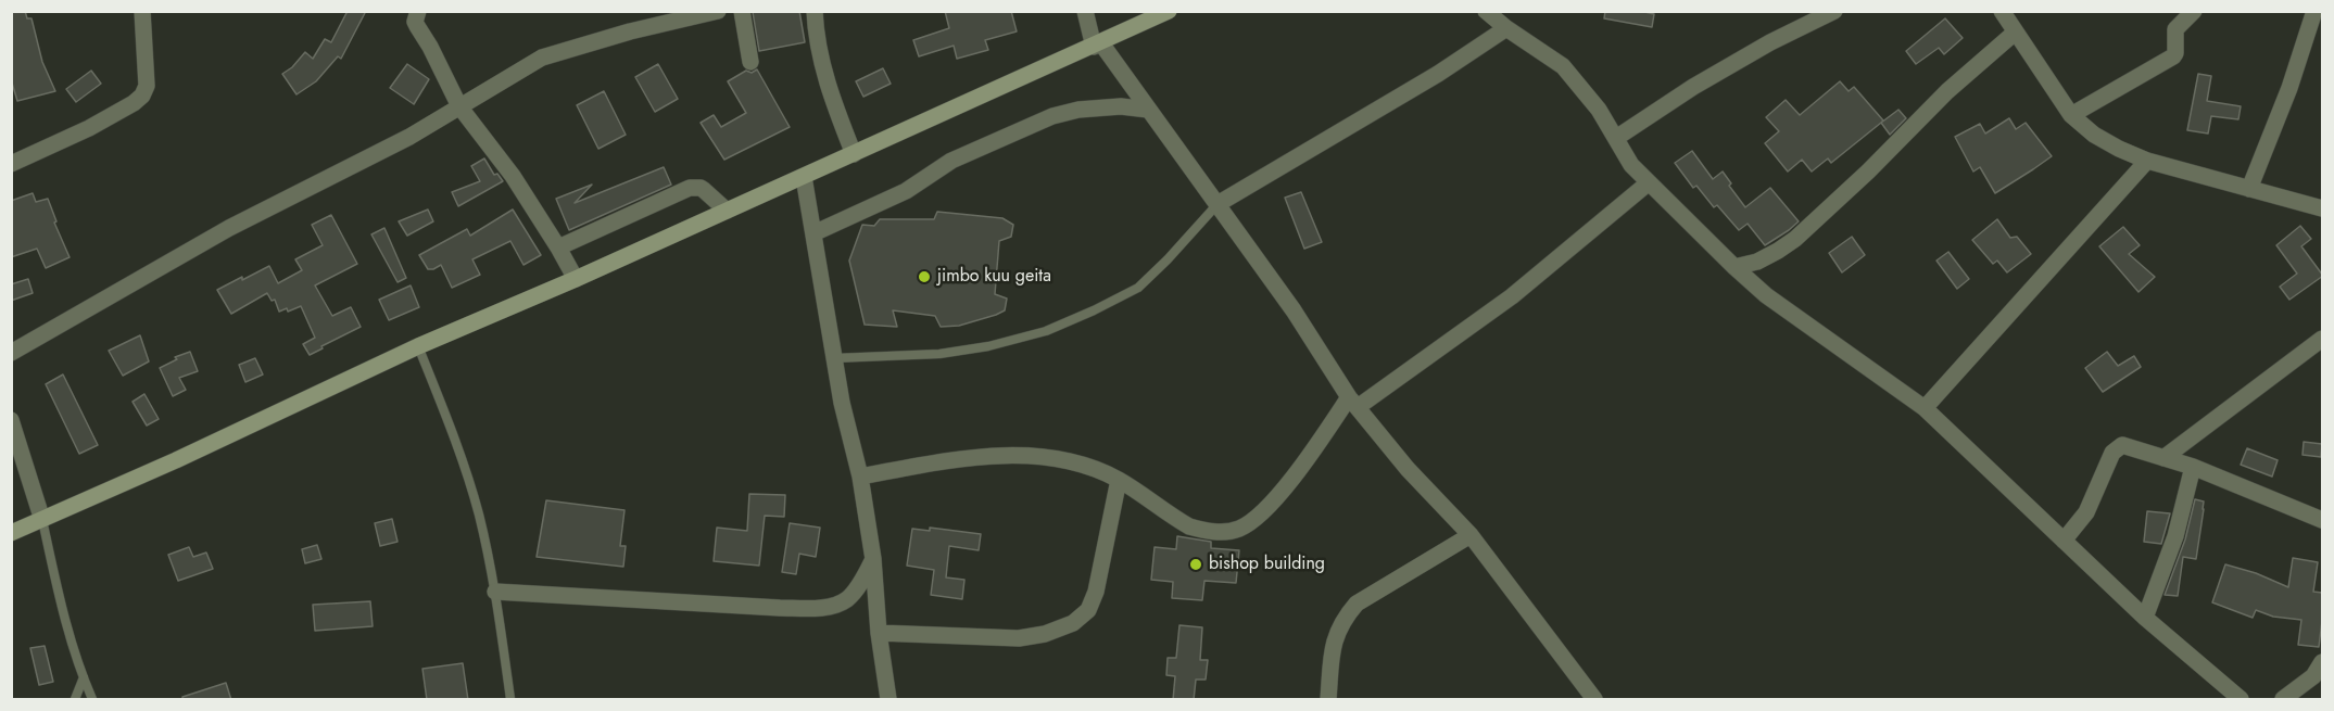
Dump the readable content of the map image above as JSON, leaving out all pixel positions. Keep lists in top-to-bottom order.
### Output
{
  "places": ["jimbo kuu geita", "bishop building"]
}
